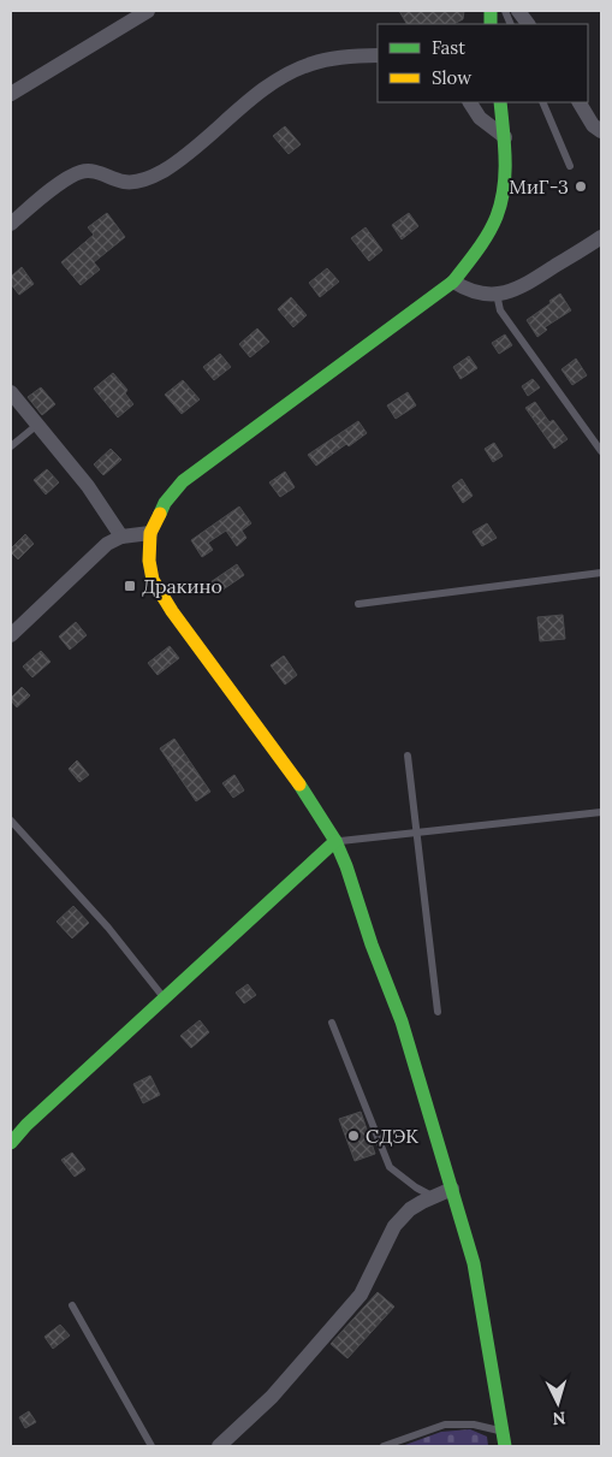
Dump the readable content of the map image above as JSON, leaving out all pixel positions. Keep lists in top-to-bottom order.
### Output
{
  "places": {
    "other": ["МиГ-3", "СДЭК"],
    "transit": ["Дракино"]
  },
  "legend": ["Fast", "Slow"],
  "north": "bottom"
}
